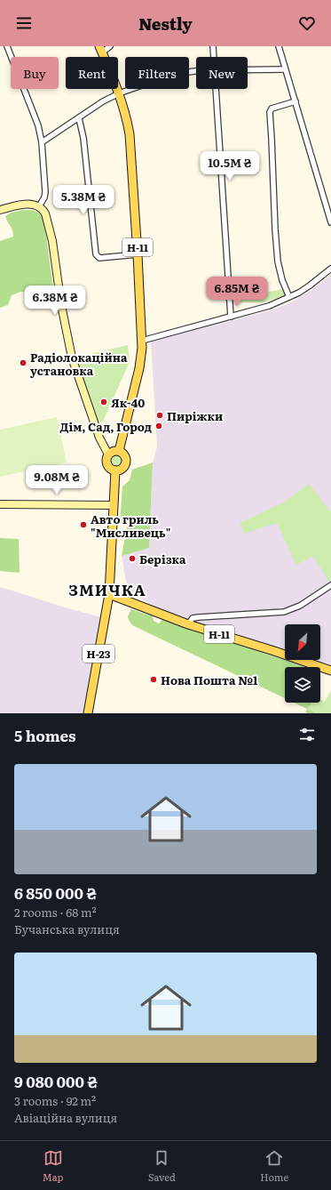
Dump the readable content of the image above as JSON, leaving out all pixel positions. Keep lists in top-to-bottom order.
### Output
{
  "streets": {
    "main road": ["Н-11", "Н-23"]
  },
  "crossings": [
    ["Н-11", "Н-23"]
  ],
  "districts": ["ЗМИЧКА"],
  "places": [
    "Радіолокаційна установка",
    "Як-40",
    "Пиріжки",
    "Дім, Сад, Город",
    "Авто гриль \"Мисливець\"",
    "Берізка",
    "Нова Пошта №1"
  ],
  "north": "bottom left",
  "page": {
    "header": "Nestly",
    "chip": [
      "Buy",
      "Rent",
      "Filters",
      "New"
    ],
    "price": [
      "10.5M ₴",
      "5.38M ₴",
      "6.85M ₴",
      "6.38M ₴",
      "9.08M ₴"
    ],
    "heading": "5 homes",
    "list": [
      {
        "name": "6 850 000 ₴",
        "note": "2 rooms · 68 m² · Бучанська вулиця"
      },
      {
        "name": "9 080 000 ₴",
        "note": "3 rooms · 92 m² · Авіаційна вулиця"
      }
    ],
    "tabs": ["Map", "Saved", "Home"]
  }
}
